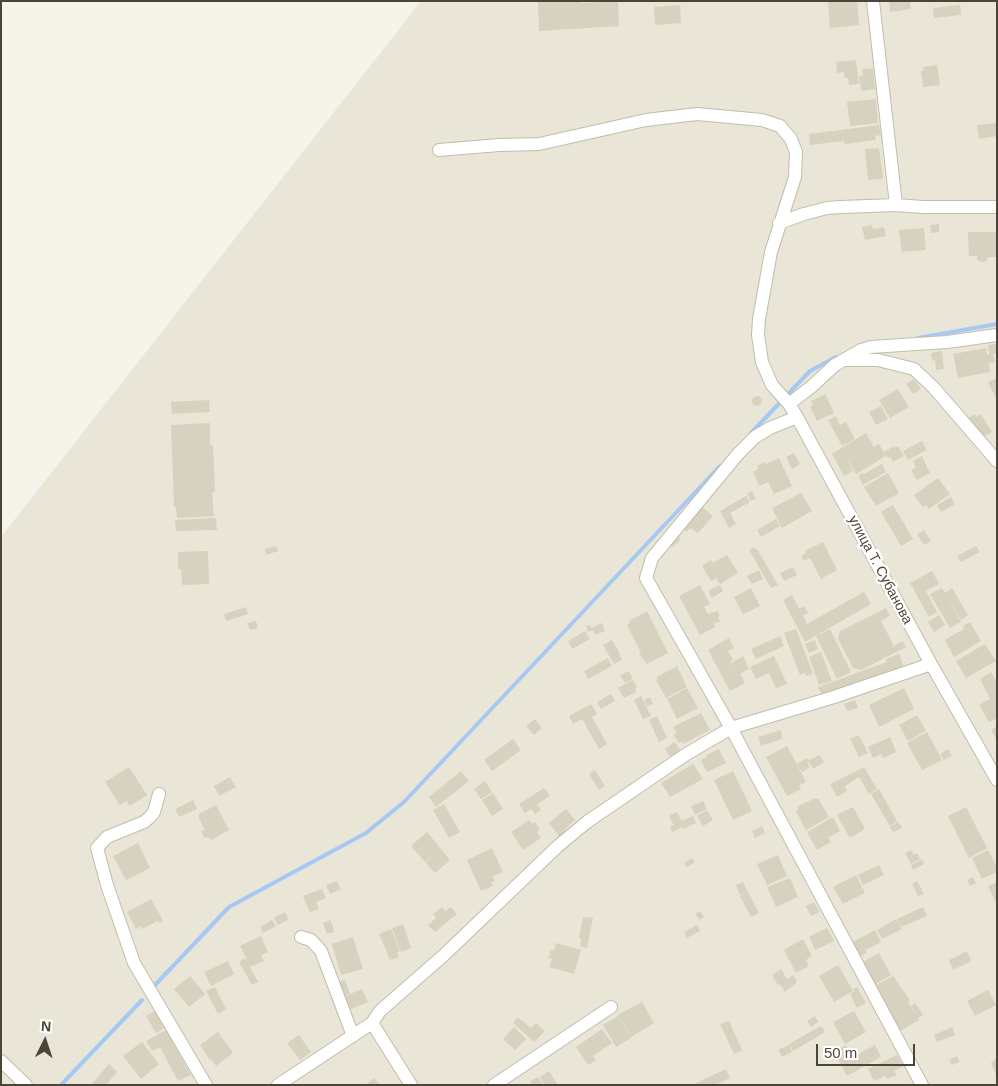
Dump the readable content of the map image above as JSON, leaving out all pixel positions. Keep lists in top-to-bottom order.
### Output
{
  "streets": {
    "street": ["улица Т. Субанова"]
  },
  "scale_bar": "50 m",
  "north": "top"
}
